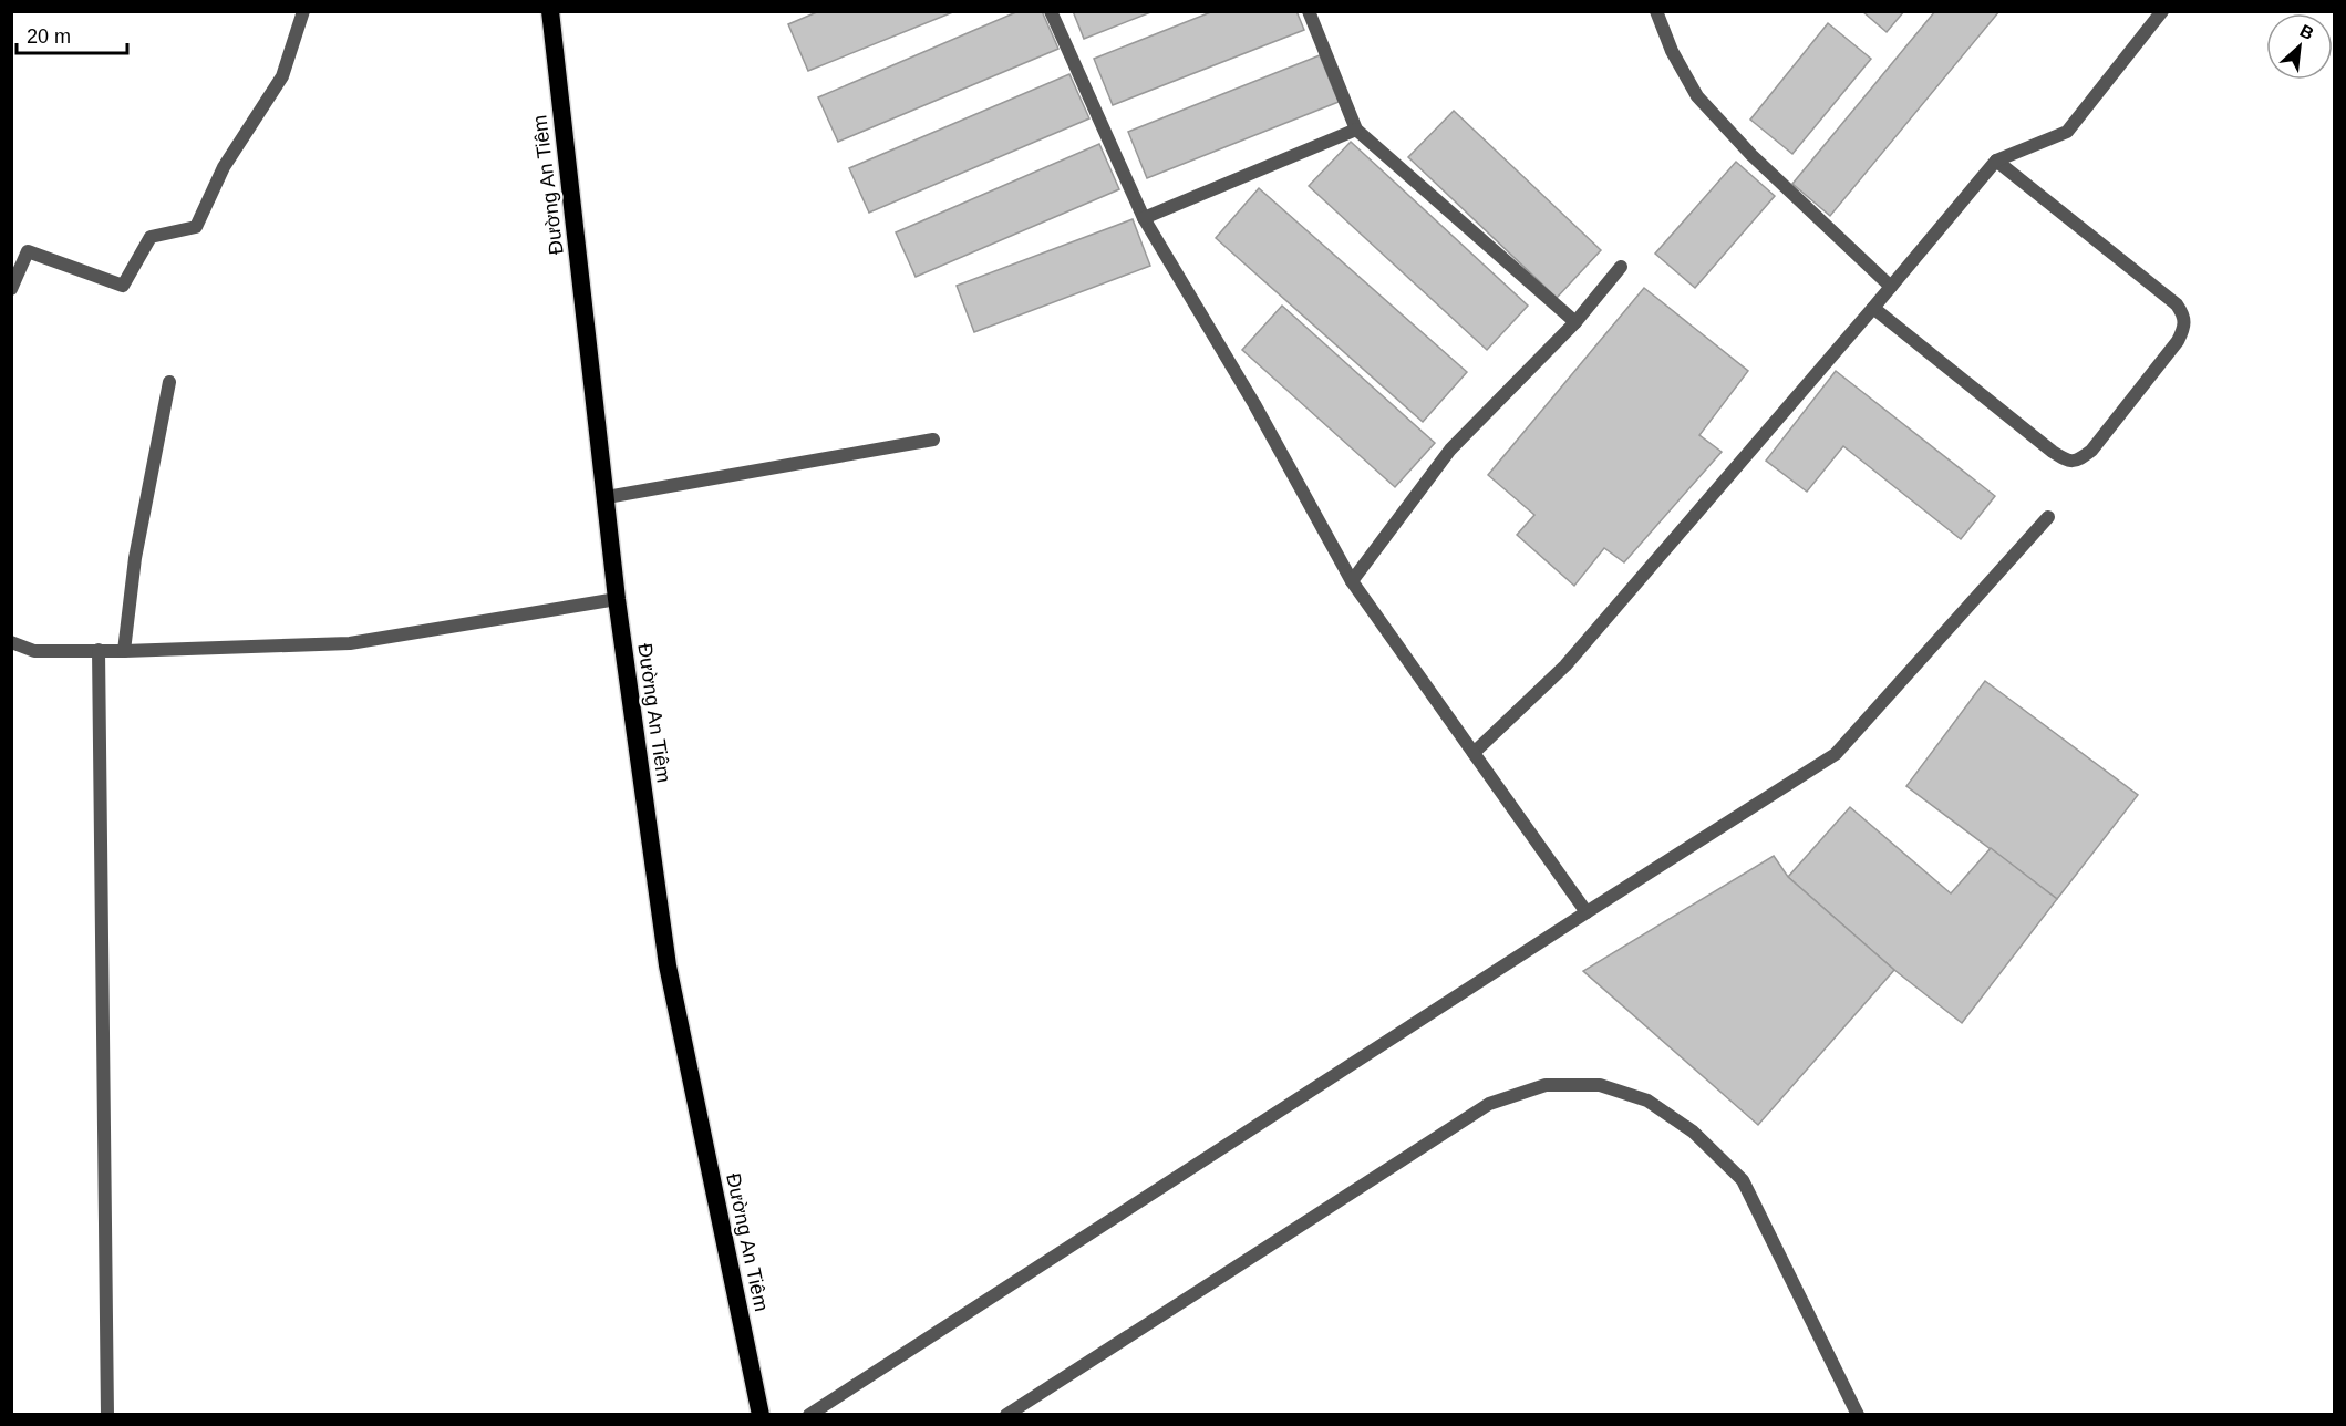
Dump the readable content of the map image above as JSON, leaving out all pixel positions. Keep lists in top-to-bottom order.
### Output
{
  "streets": {
    "highway": ["Đường An Tiêm"]
  },
  "scale_bar": "20 m",
  "north": "top right"
}
